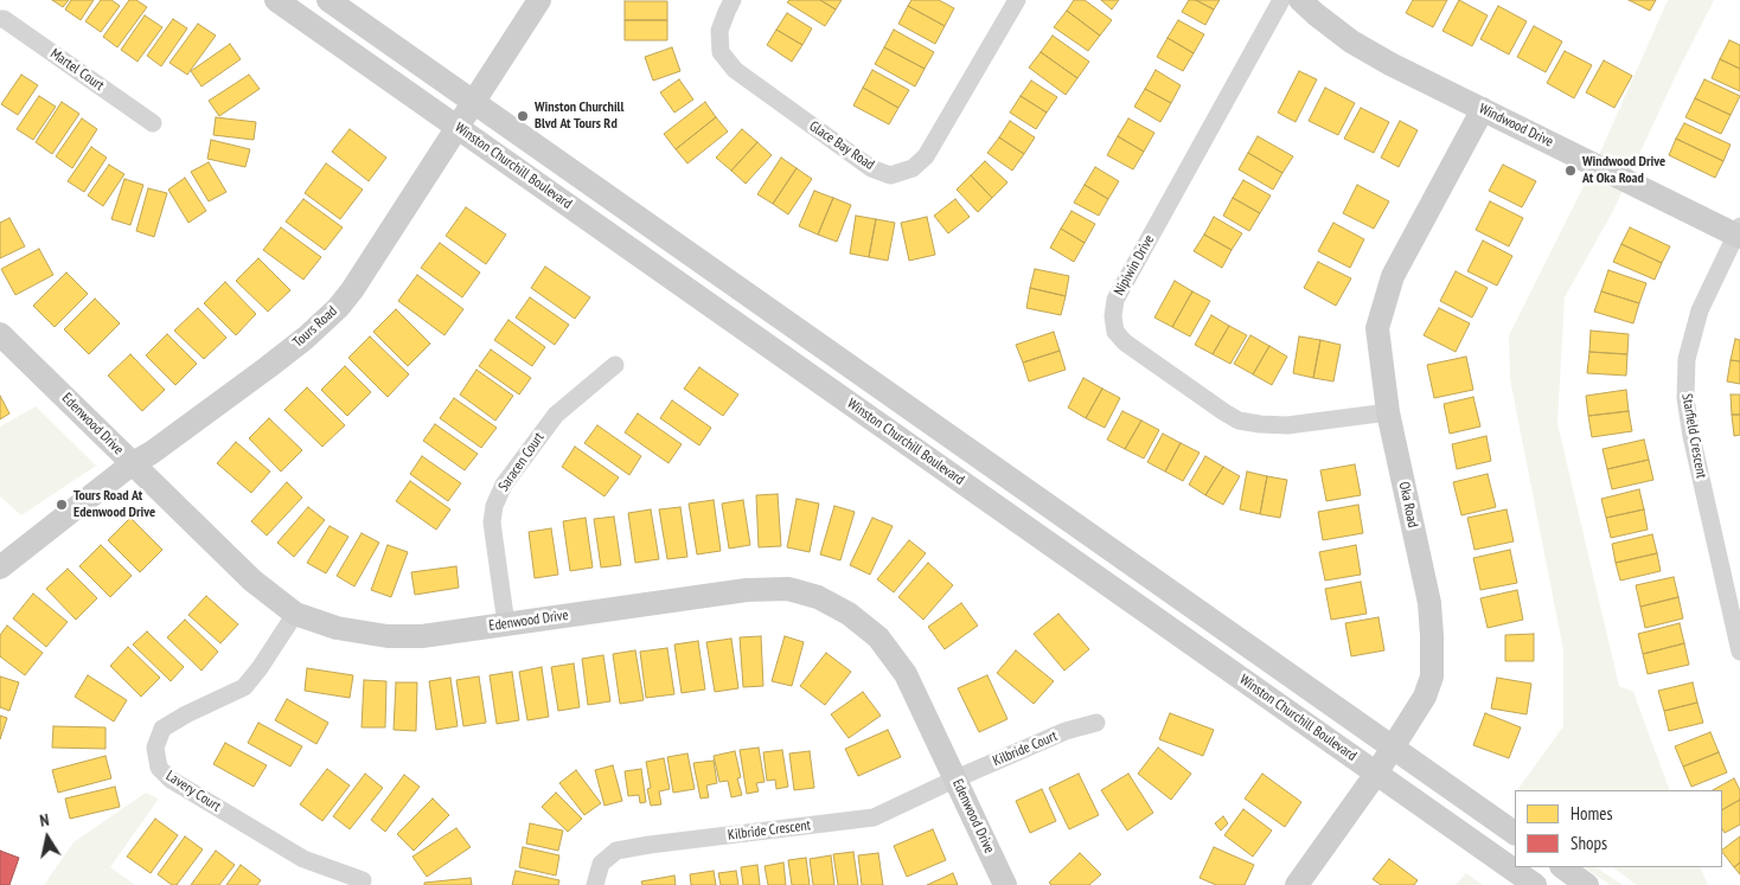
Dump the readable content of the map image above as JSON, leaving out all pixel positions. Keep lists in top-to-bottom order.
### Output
{
  "streets": {
    "street": [
      "Martel Court",
      "Windwood Drive",
      "Glace Bay Road",
      "Winston Churchill Boulevard",
      "Nipiwin Drive",
      "Tours Road",
      "Edenwood Drive",
      "Starfield Crescent",
      "Saracen Court",
      "Oka Road",
      "Kilbride Court",
      "Lavery Court",
      "Kilbride Crescent"
    ]
  },
  "crossings": [
    ["Windwood Drive", "Starfield Crescent"],
    ["Windwood Drive", "Oka Road"],
    ["Winston Churchill Boulevard", "Tours Road"],
    ["Winston Churchill Boulevard", "Oka Road"],
    ["Nipiwin Drive", "Oka Road"],
    ["Tours Road", "Edenwood Drive"],
    ["Edenwood Drive", "Saracen Court"],
    ["Edenwood Drive", "Kilbride Court"],
    ["Edenwood Drive", "Lavery Court"],
    ["Edenwood Drive", "Kilbride Crescent"],
    ["Kilbride Court", "Kilbride Crescent"]
  ],
  "places": ["Winston Churchill Blvd At Tours Rd", "Windwood Drive At Oka Road", "Tours Road At Edenwood Drive"],
  "legend": ["Homes", "Shops"],
  "north": "top"
}
